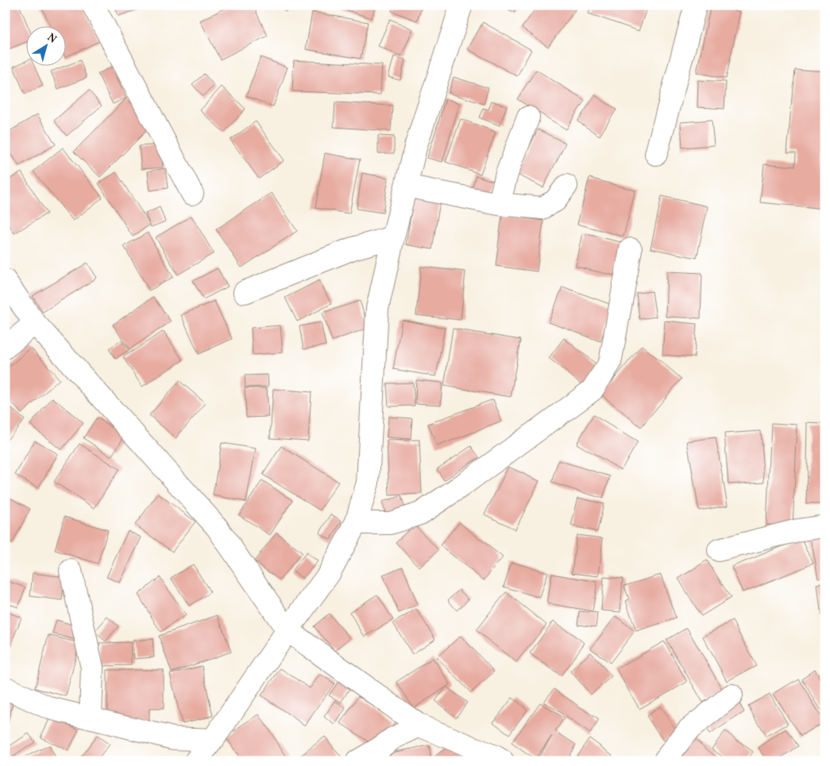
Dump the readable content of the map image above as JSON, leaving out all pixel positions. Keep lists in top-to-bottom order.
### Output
{
  "north": "top right"
}
